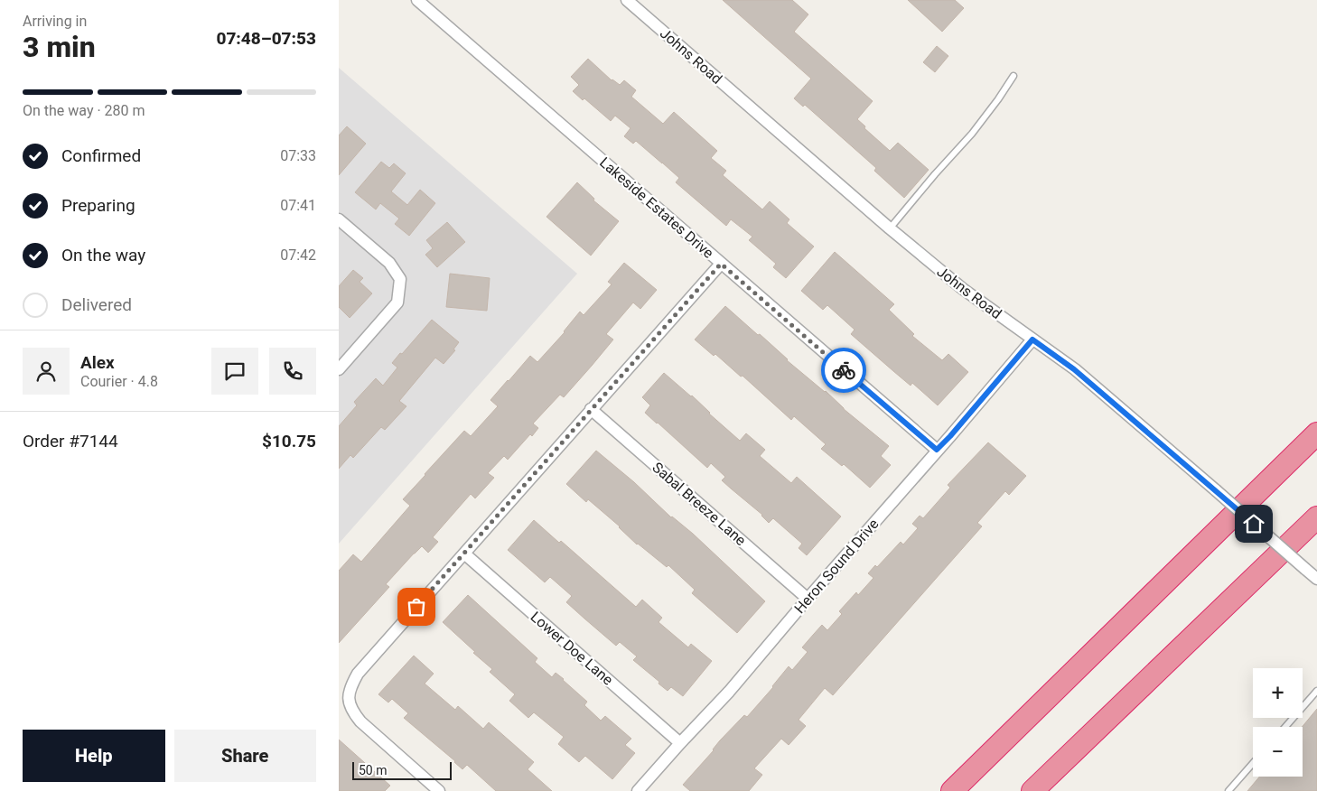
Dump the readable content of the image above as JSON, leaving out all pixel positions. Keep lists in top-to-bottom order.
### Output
{
  "streets": {
    "street": [
      "Johns Road",
      "Lakeside Estates Drive",
      "Sabal Breeze Lane",
      "Heron Sound Drive",
      "Lower Doe Lane"
    ]
  },
  "crossings": [
    ["Johns Road", "Heron Sound Drive"],
    ["Lakeside Estates Drive", "Heron Sound Drive"],
    ["Sabal Breeze Lane", "Heron Sound Drive"],
    ["Heron Sound Drive", "Lower Doe Lane"]
  ],
  "scale_bar": "50 m",
  "page": {
    "heading": ["3 min", "Arriving in", "07:48–07:53"],
    "panel": [
      "Alex",
      "Courier · 4.8",
      "Order #7144",
      "$10.75"
    ],
    "bar": "On the way · 280 m",
    "list": [
      ["Confirmed", "07:33"],
      ["Preparing", "07:41"],
      ["On the way", "07:42"],
      "Delivered"
    ],
    "map_buttons": ["+", "−"],
    "buttons": ["Help", "Share"],
    "scale": "50 m"
  }
}
